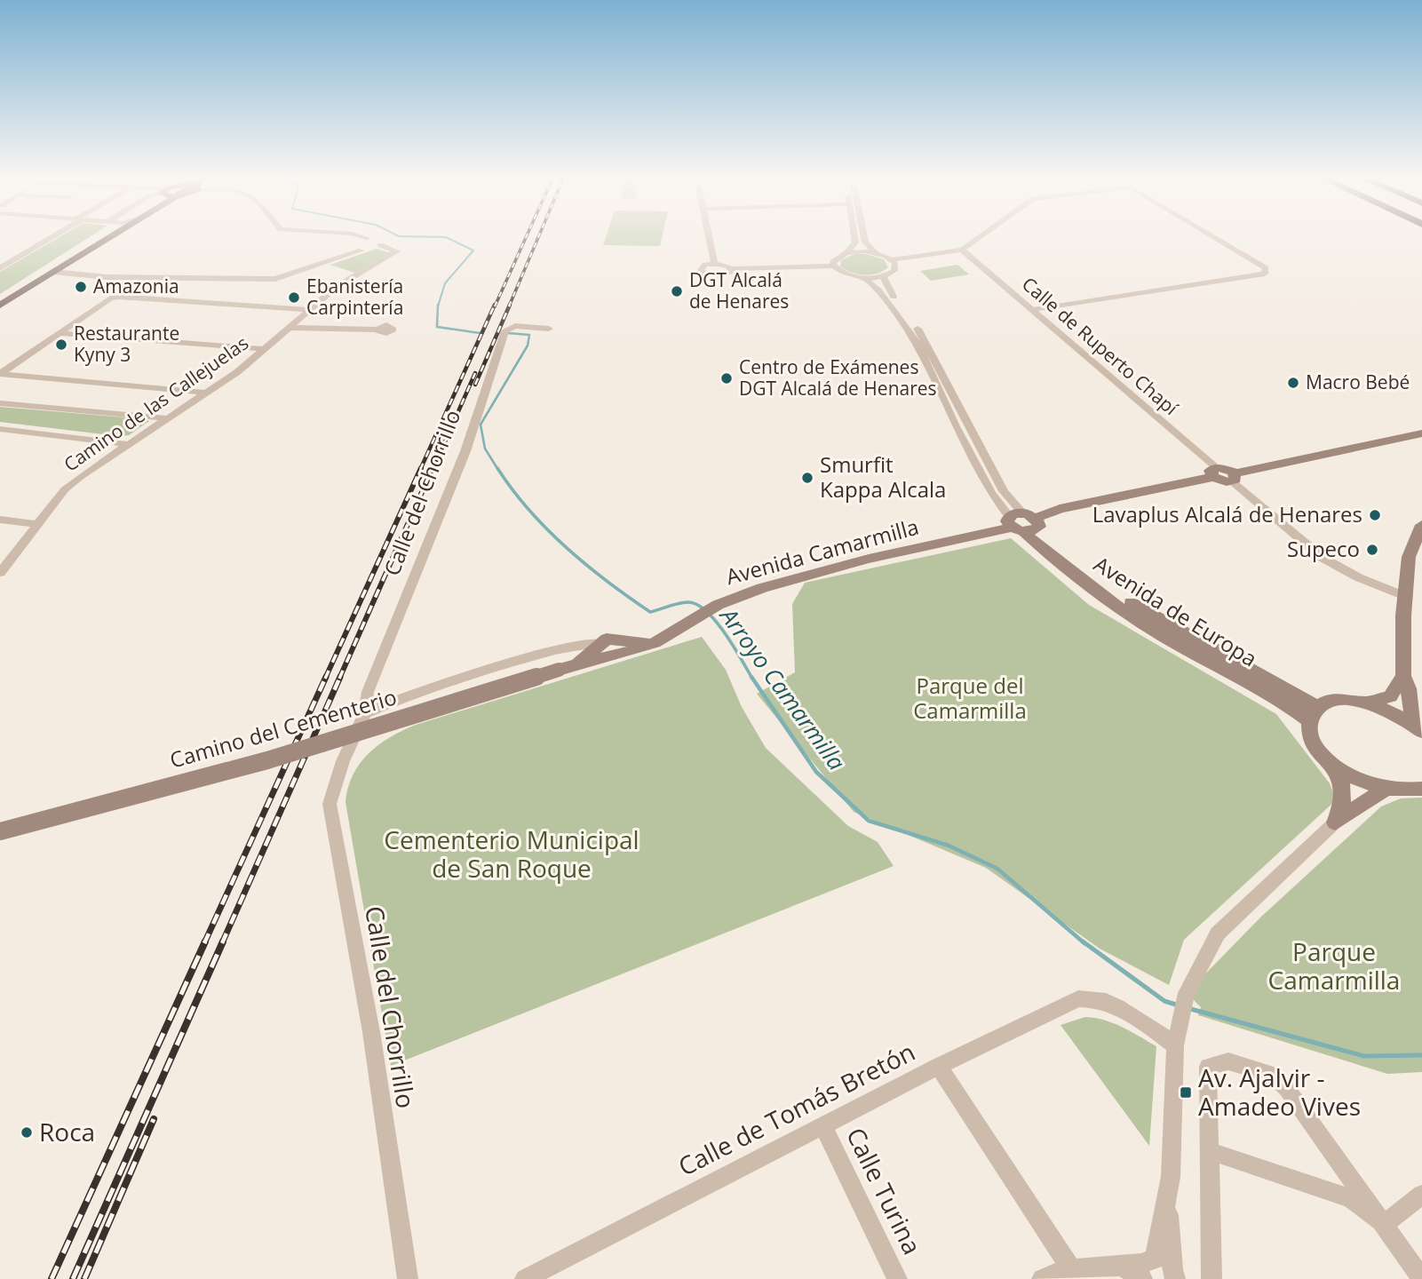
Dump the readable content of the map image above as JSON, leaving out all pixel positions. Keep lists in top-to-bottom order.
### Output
{
  "streets": {
    "street": [
      "Calle de Ruperto Chapí",
      "Camino de las Callejuelas",
      "Calle del Chorrillo",
      "Avenida Camarmilla",
      "Avenida de Europa",
      "Camino del Cementerio",
      "Calle de Tomás Bretón",
      "Calle Turina"
    ]
  },
  "crossings": [
    ["Calle de Ruperto Chapí", "Avenida Camarmilla"],
    ["Avenida Camarmilla", "Avenida de Europa"],
    ["Avenida Camarmilla", "Camino del Cementerio"],
    ["Calle de Tomás Bretón", "Calle Turina"]
  ],
  "water": ["Arroyo Camarmilla"],
  "parks": ["Parque del Camarmilla", "Cementerio Municipal de San Roque", "Parque Camarmilla"],
  "places": {
    "other": [
      "Amazonia",
      "DGT Alcalá de Henares",
      "Ebanistería Carpintería",
      "Restaurante Kyny 3",
      "Centro de Exámenes DGT Alcalá de Henares",
      "Macro Bebé",
      "Smurfit Kappa Alcala",
      "Lavaplus Alcalá de Henares",
      "Supeco",
      "Roca"
    ],
    "transit": ["Av. Ajalvir - Amadeo Vives"]
  }
}
